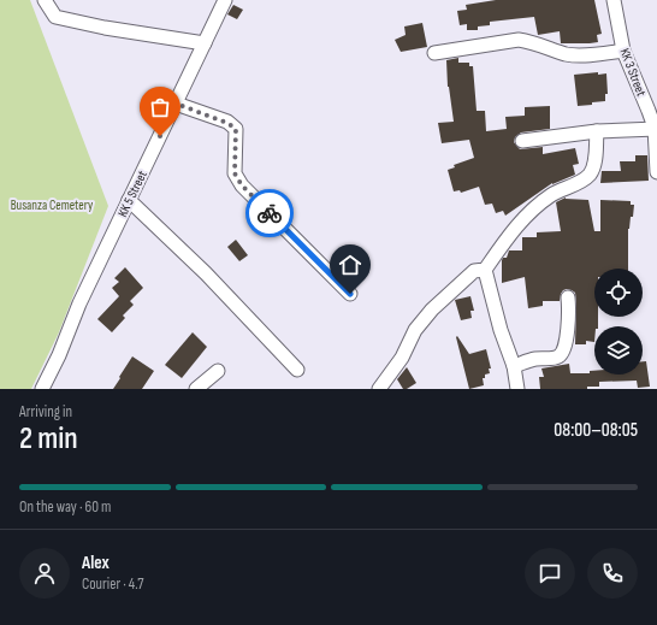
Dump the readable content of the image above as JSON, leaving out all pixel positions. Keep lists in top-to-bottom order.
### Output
{
  "streets": {
    "street": ["KK 3 Street", "KK 5 Street"]
  },
  "parks": ["Busanza Cemetery"],
  "page": {
    "heading": ["2 min", "Arriving in", "08:00–08:05"],
    "panel": ["Alex", "Courier · 4.7"],
    "bar": "On the way · 60 m"
  }
}
